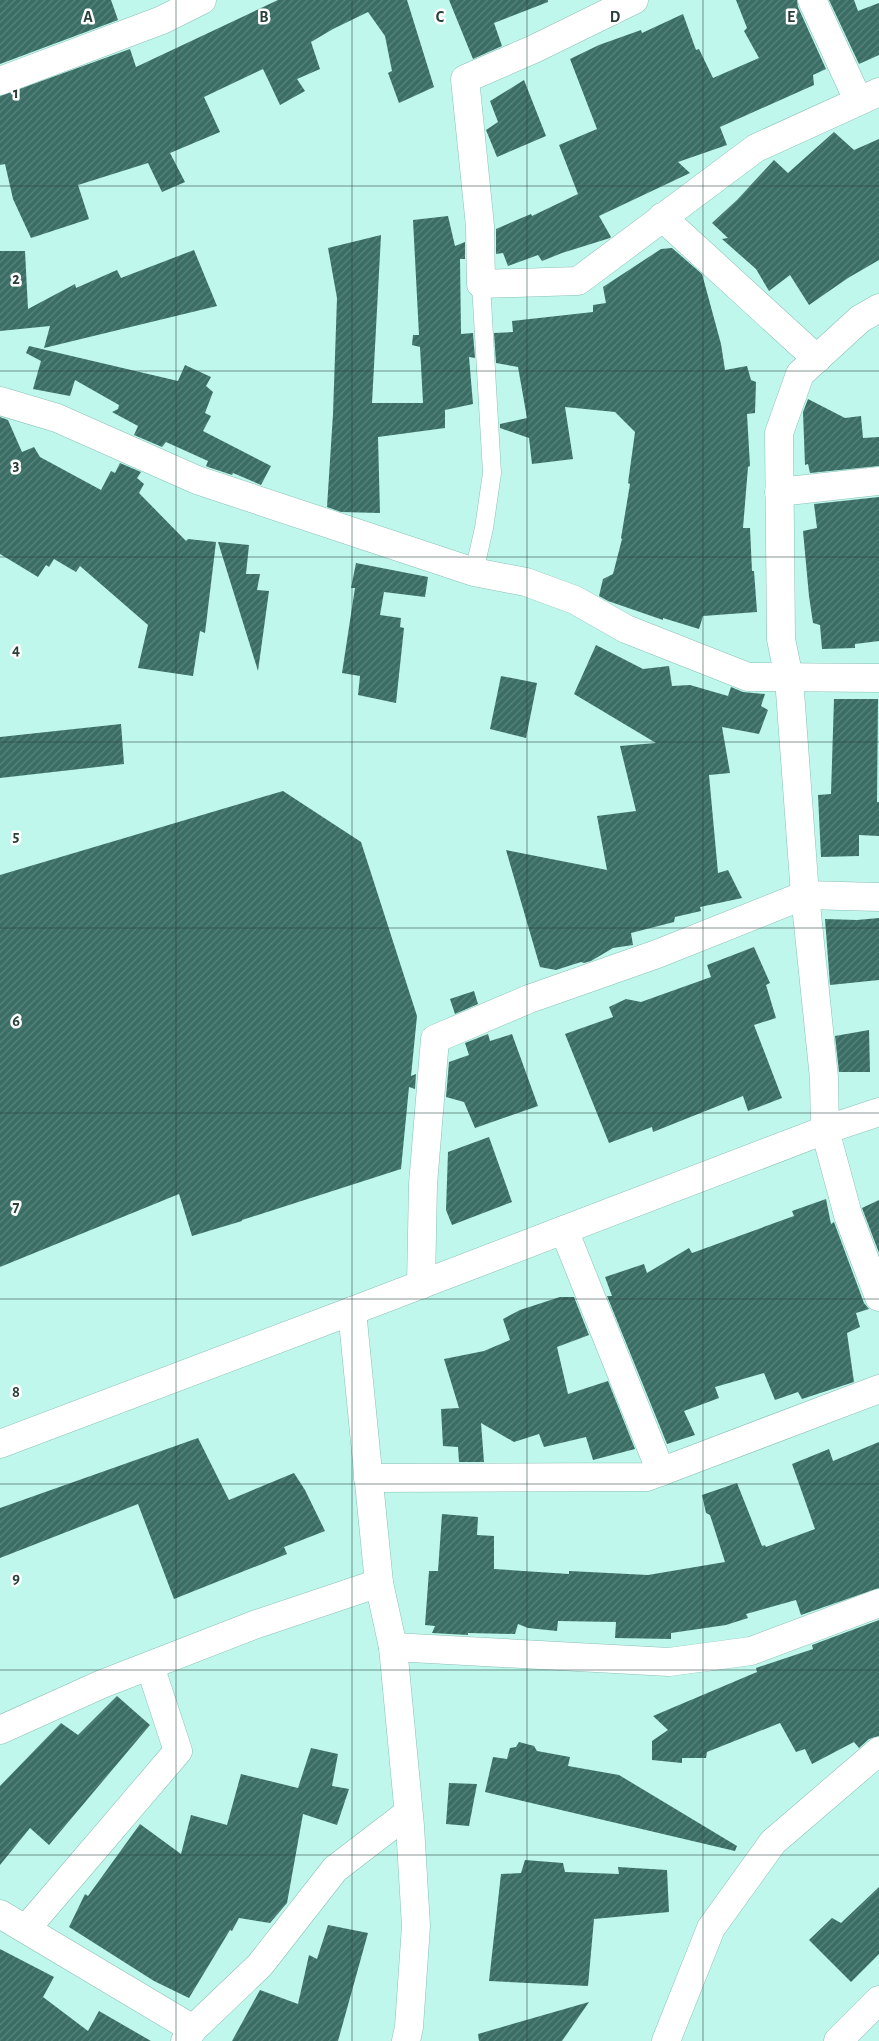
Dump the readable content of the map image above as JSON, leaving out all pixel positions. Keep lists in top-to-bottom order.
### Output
{
  "grid": {
    "columns": [
      "A",
      "B",
      "C",
      "D",
      "E"
    ],
    "rows": [
      "1",
      "2",
      "3",
      "4",
      "5",
      "6",
      "7",
      "8",
      "9"
    ]
  }
}
